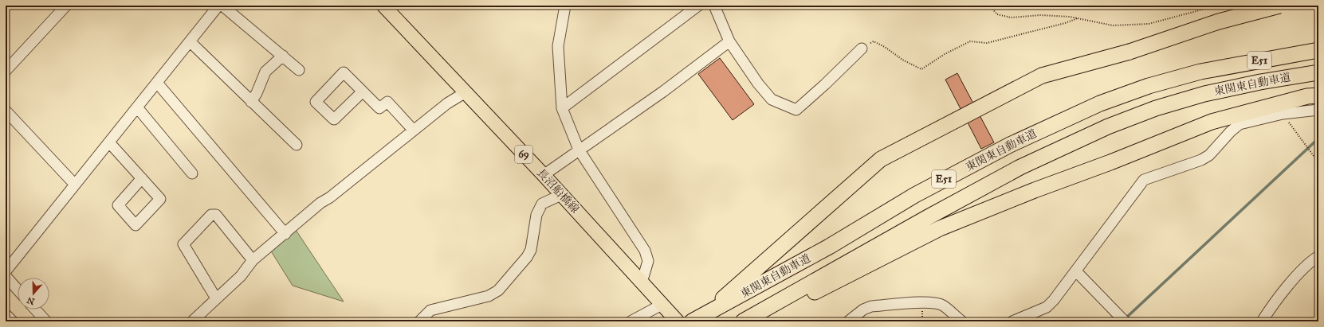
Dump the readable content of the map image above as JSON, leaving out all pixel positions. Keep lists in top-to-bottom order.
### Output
{
  "streets": {
    "highway": ["E51", "東関東自動車道"],
    "main road": ["69", "長沼船橋線"]
  },
  "north": "bottom"
}
